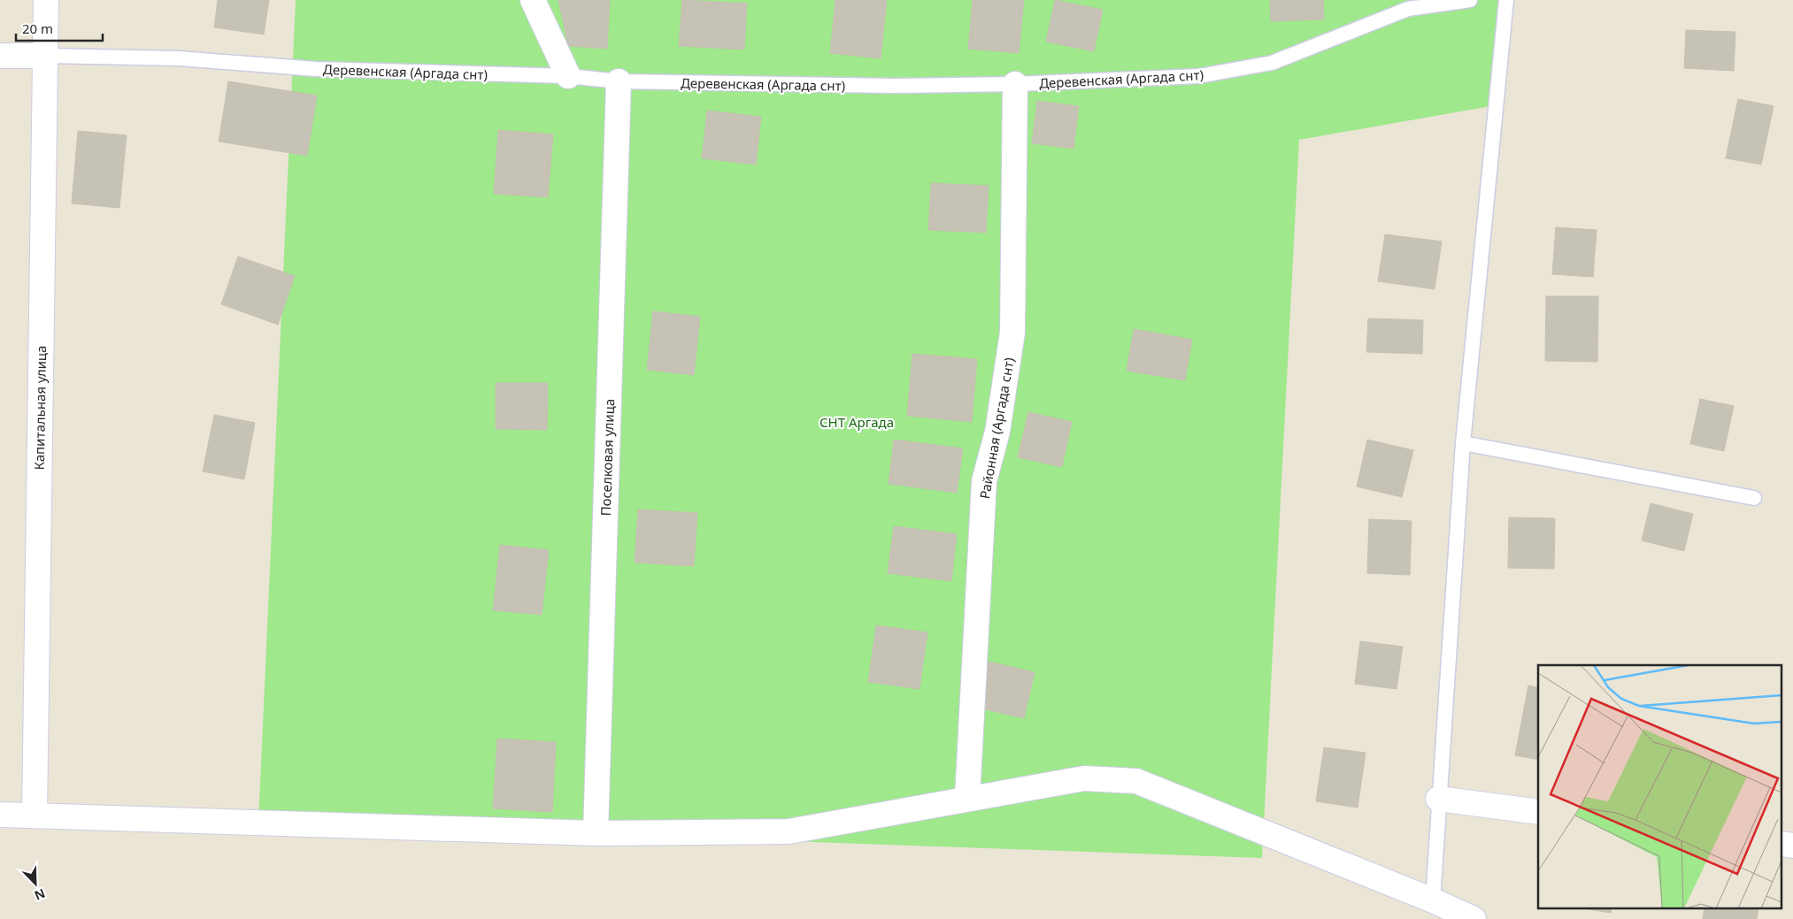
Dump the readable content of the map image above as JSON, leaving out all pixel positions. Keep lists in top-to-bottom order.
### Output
{
  "streets": {
    "street": ["Капитальная улица", "Районная (Аргада снт)", "Поселковая улица"],
    "lane": ["Деревенская (Аргада снт)"]
  },
  "crossings": [
    ["Деревенская (Аргада снт)", "Капитальная улица"],
    ["Деревенская (Аргада снт)", "Районная (Аргада снт)"],
    ["Деревенская (Аргада снт)", "Поселковая улица"]
  ],
  "parks": ["СНТ Аргада"],
  "scale_bar": "20 m",
  "north": "bottom right"
}
